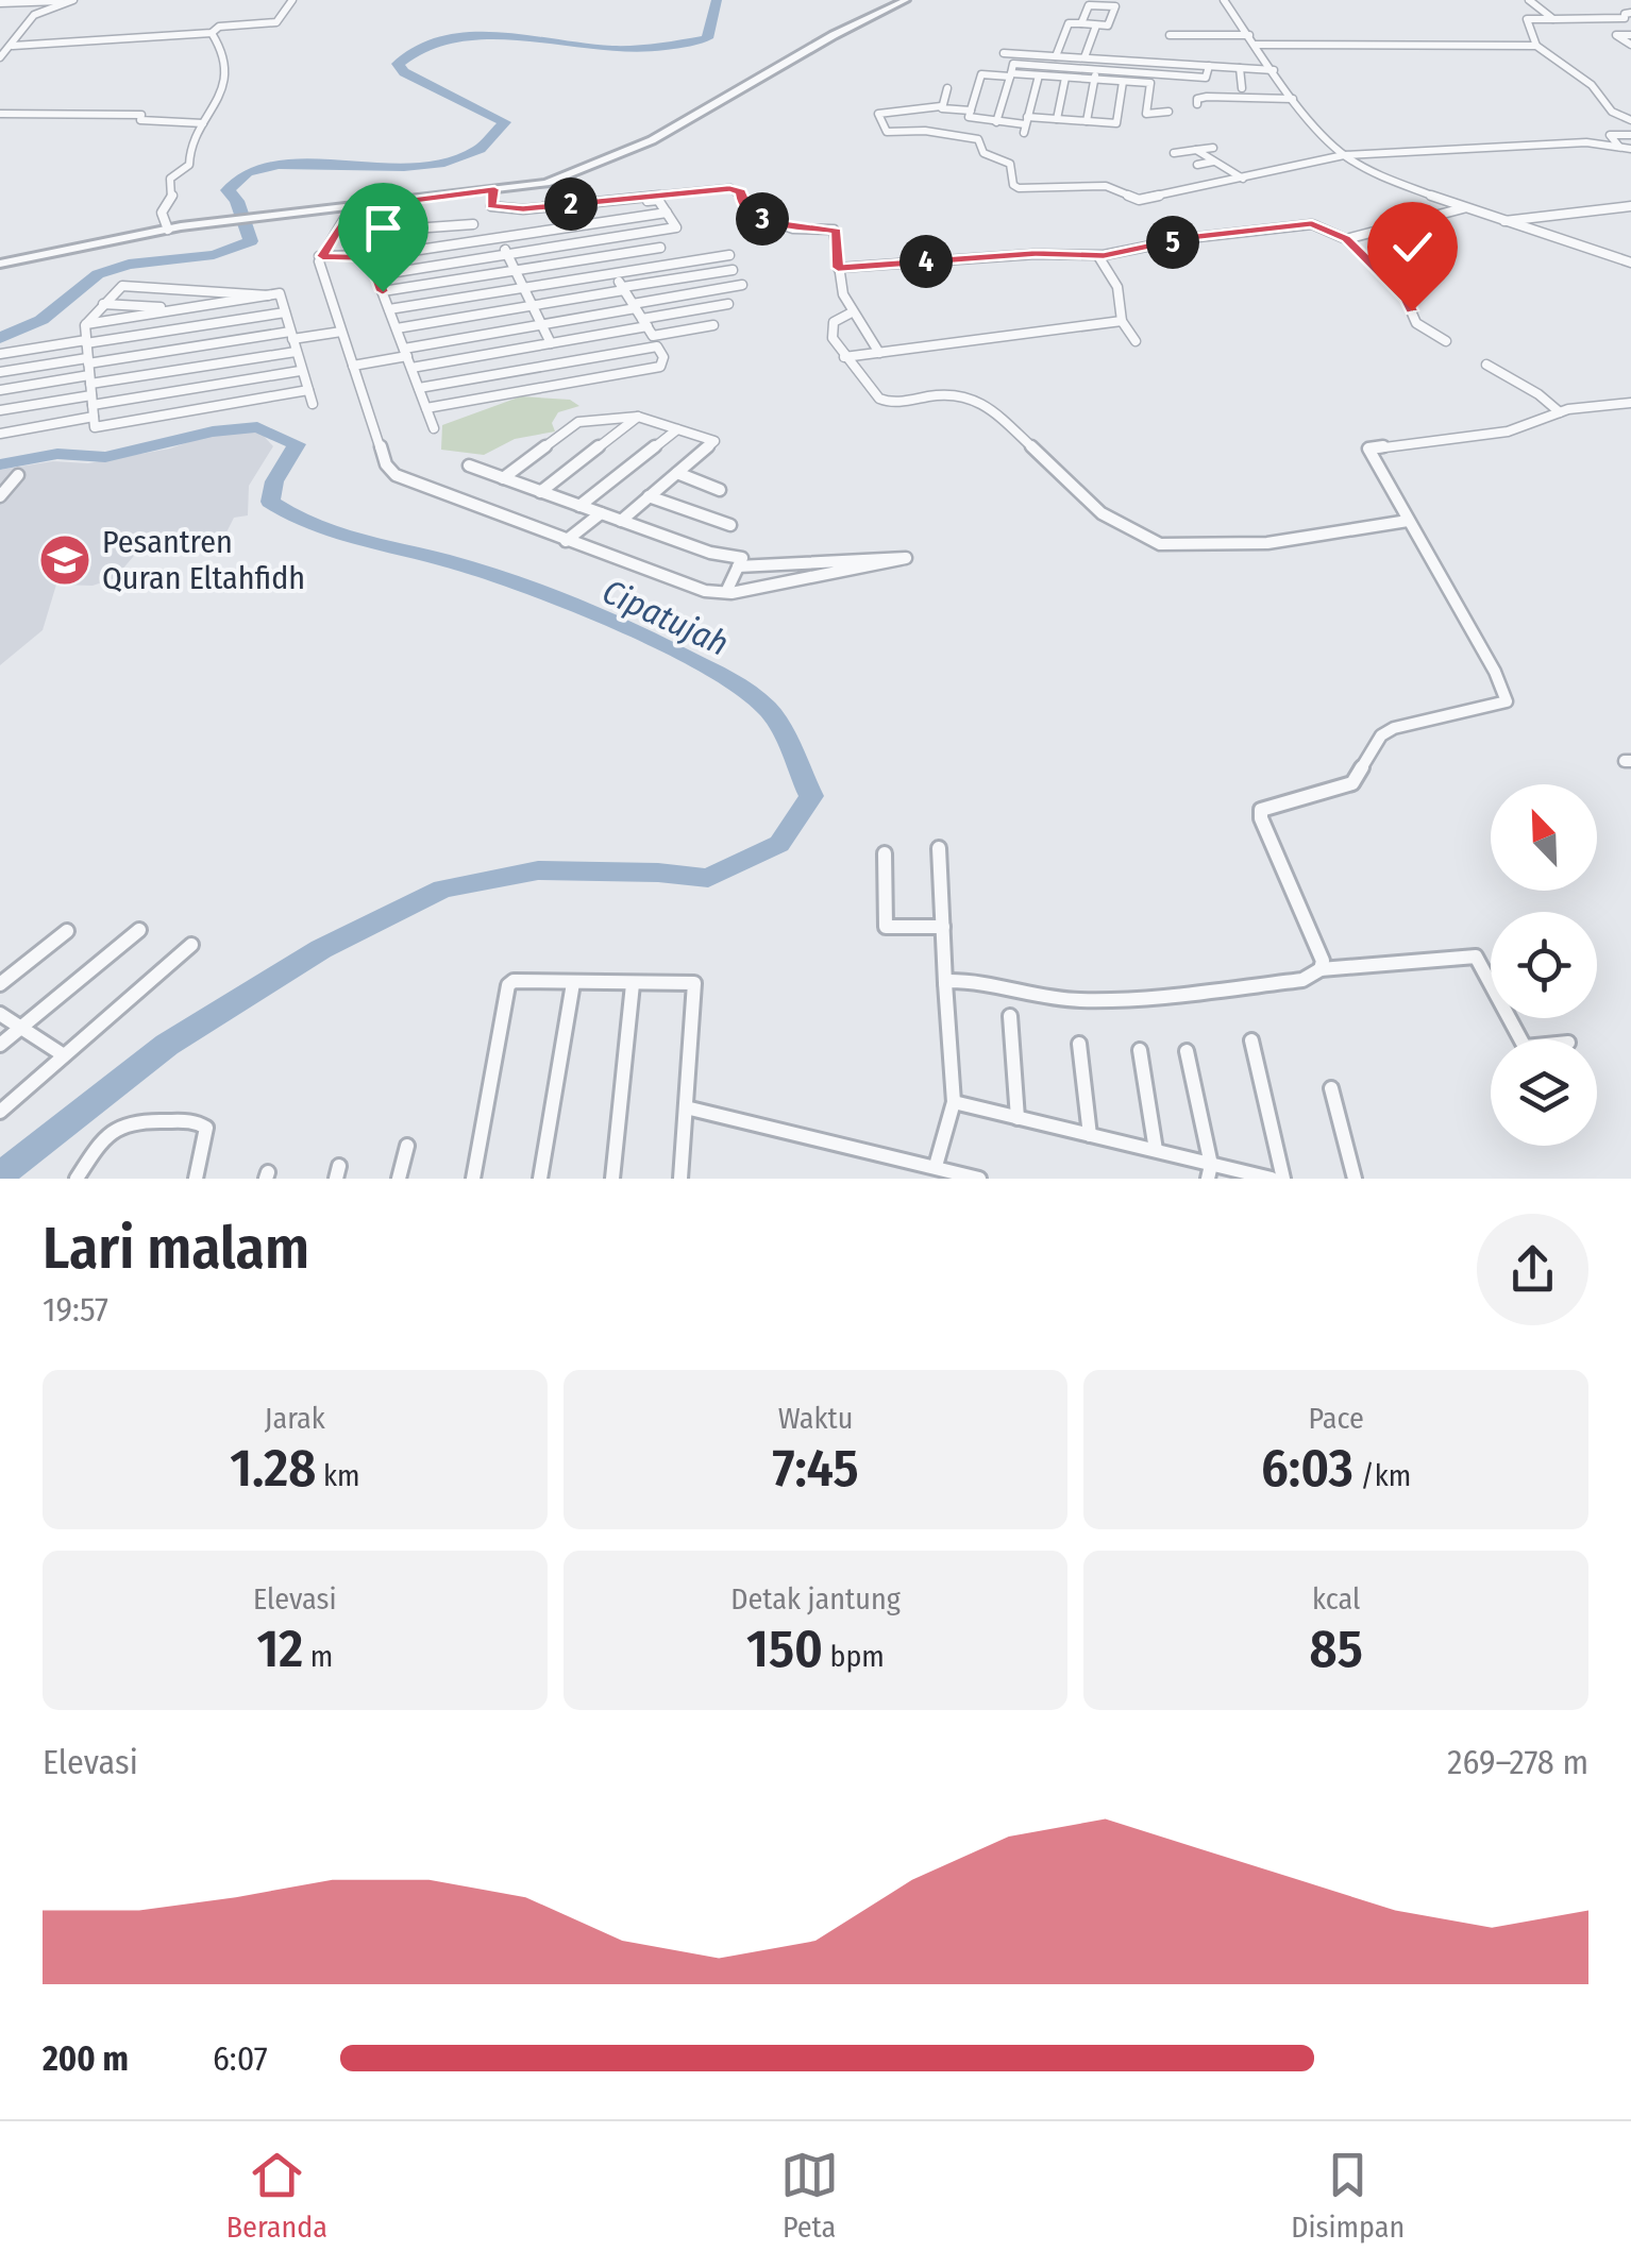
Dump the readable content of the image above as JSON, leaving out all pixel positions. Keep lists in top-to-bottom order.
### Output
{
  "water": ["Cipatujah"],
  "places": {
    "school or university": ["Pesantren Quran Eltahfidh"]
  },
  "north": "top left",
  "page": {
    "pins": [
      "2",
      "3",
      "5",
      "4"
    ],
    "heading": ["Lari malam", "19:57"],
    "stats": [
      ["Jarak", "1.28 km"],
      ["Waktu", "7:45"],
      ["Pace", "6:03 /km"],
      ["Elevasi", "12 m"],
      ["Detak jantung", "150 bpm"],
      ["kcal", "85"]
    ],
    "chart": ["Elevasi", "269–278 m"],
    "list": [
      {
        "name": "200 m",
        "note": "6:07"
      }
    ],
    "tabs": ["Beranda", "Peta", "Disimpan"]
  }
}
